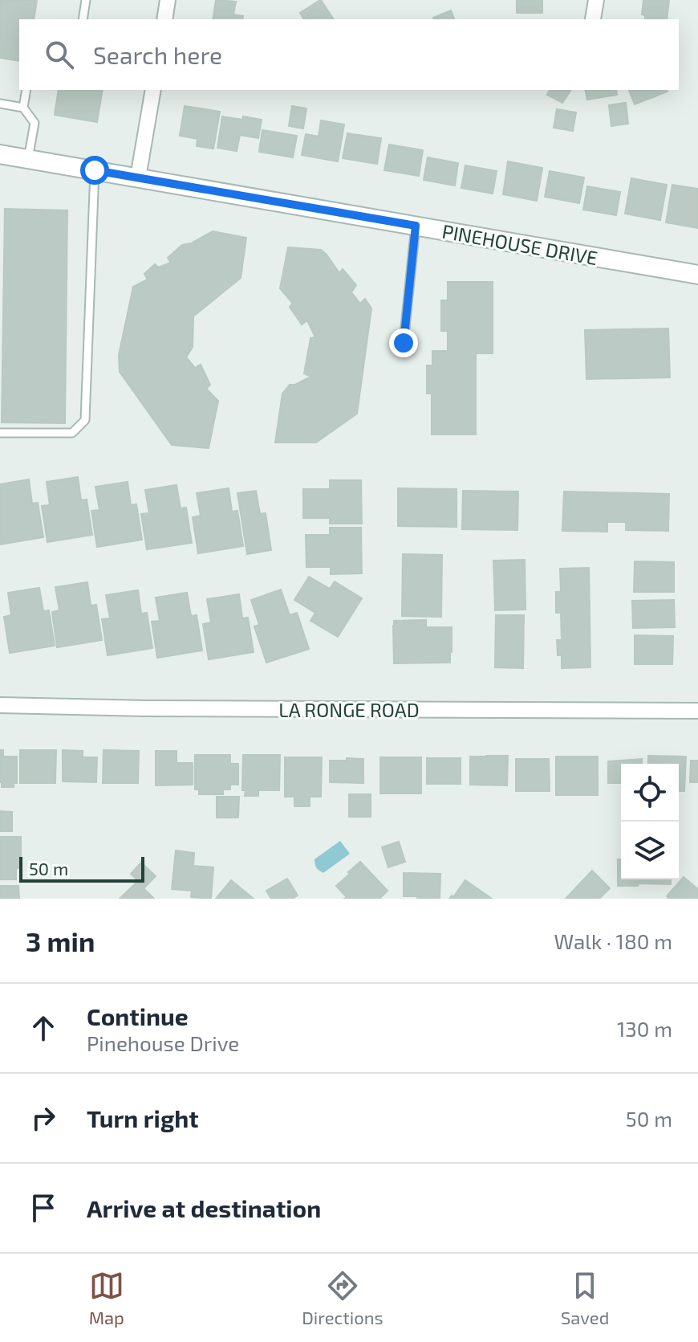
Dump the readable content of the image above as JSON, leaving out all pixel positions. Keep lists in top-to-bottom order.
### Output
{
  "streets": {
    "street": ["PINEHOUSE DRIVE", "LA RONGE ROAD"]
  },
  "scale_bar": "50 m",
  "page": {
    "search": "Search here",
    "scale": "50 m",
    "heading": ["3 min", "Walk · 180 m"],
    "list": [
      ["Continue", "Pinehouse Drive", "130 m"],
      ["Turn right", "50 m"],
      "Arrive at destination"
    ],
    "nav": ["Map", "Directions", "Saved"]
  }
}
